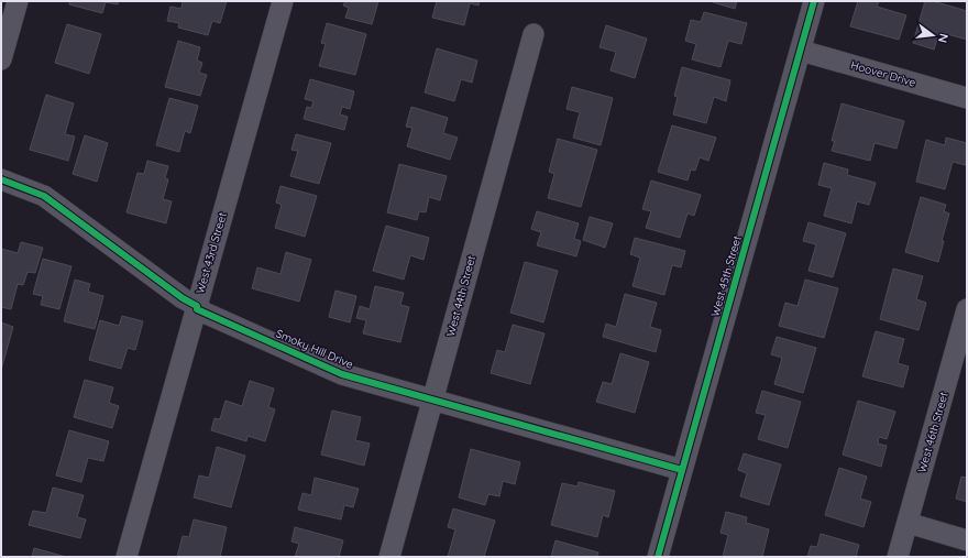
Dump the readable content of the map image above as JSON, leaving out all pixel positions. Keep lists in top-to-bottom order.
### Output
{
  "streets": {
    "street": [
      "Hoover Drive",
      "West 43rd Street",
      "West 45th Street",
      "West 44th Street",
      "Smoky Hill Drive",
      "West 46th Street"
    ]
  },
  "crossings": [
    ["Hoover Drive", "West 45th Street"],
    ["West 43rd Street", "Smoky Hill Drive"],
    ["West 45th Street", "Smoky Hill Drive"],
    ["West 44th Street", "Smoky Hill Drive"]
  ],
  "north": "right"
}
